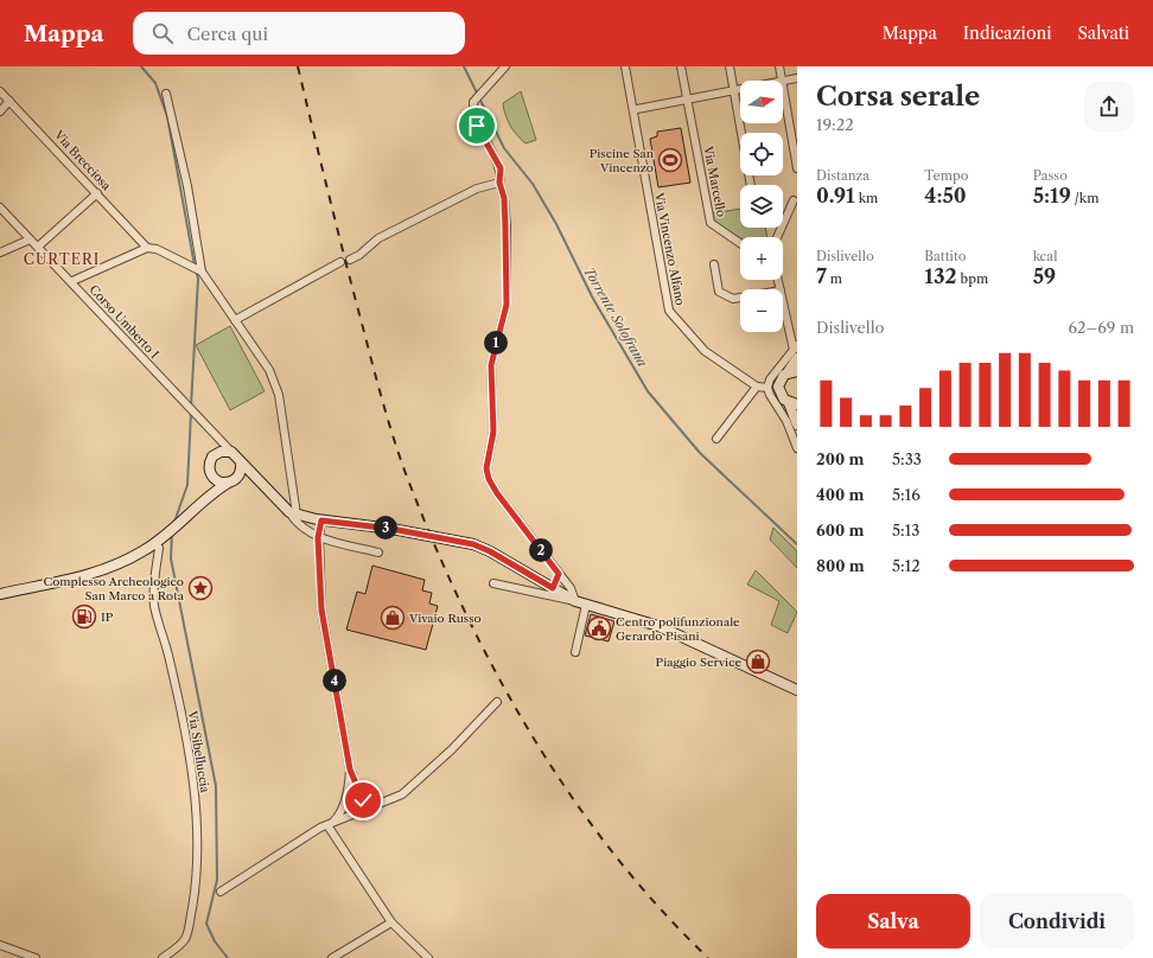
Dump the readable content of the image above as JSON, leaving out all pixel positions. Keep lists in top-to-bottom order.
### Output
{
  "streets": {
    "street": [
      "Via Brecciosa",
      "Via Marcello",
      "Via Vincenzo Alfano",
      "Corso Umberto I",
      "Via Sibelluccia"
    ]
  },
  "districts": ["CURTERI"],
  "water": ["Torrente Solofrana"],
  "places": {
    "sports": ["Piscine San Vincenzo"],
    "place": ["Complesso Archeologico San Marco a Rota"],
    "fuel station": ["IP"],
    "shop": ["Vivaio Russo", "Piaggio Service"],
    "public building": ["Centro polifunzionale Gerardo Pisani"]
  },
  "north": "right",
  "page": {
    "header": "Mappa",
    "search": "Cerca qui",
    "nav": ["Mappa", "Indicazioni", "Salvati"],
    "heading": ["Corsa serale", "19:22"],
    "map_buttons": ["+", "−"],
    "stats": [
      ["Distanza", "0.91 km"],
      ["Tempo", "4:50"],
      ["Passo", "5:19 /km"],
      ["Dislivello", "7 m"],
      ["Battito", "132 bpm"],
      ["kcal", "59"]
    ],
    "chart": ["Dislivello", "62–69 m"],
    "pins": [
      "1",
      "3",
      "2",
      "4"
    ],
    "list": [
      {
        "name": "200 m",
        "note": "5:33"
      },
      {
        "name": "400 m",
        "note": "5:16"
      },
      {
        "name": "600 m",
        "note": "5:13"
      },
      {
        "name": "800 m",
        "note": "5:12"
      }
    ],
    "buttons": ["Salva", "Condividi"]
  }
}
